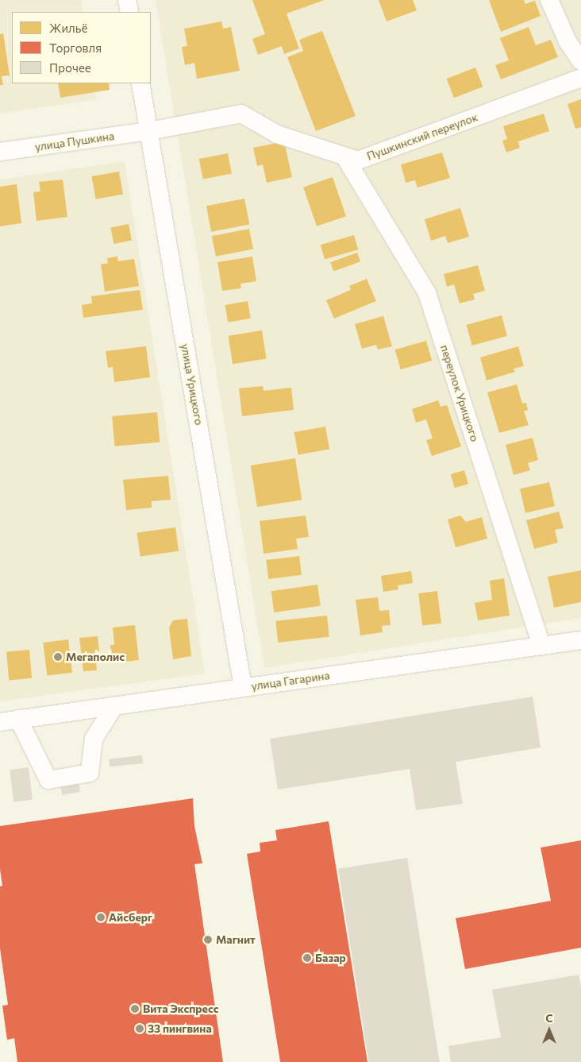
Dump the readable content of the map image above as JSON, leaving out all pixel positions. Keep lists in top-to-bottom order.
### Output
{
  "streets": {
    "street": [
      "Пушкинский переулок",
      "улица Пушкина",
      "улица Урицкого",
      "переулок Урицкого",
      "улица Гагарина"
    ]
  },
  "crossings": [
    ["Пушкинский переулок", "улица Пушкина"],
    ["Пушкинский переулок", "улица Урицкого"],
    ["Пушкинский переулок", "переулок Урицкого"],
    ["улица Пушкина", "улица Урицкого"],
    ["улица Урицкого", "улица Гагарина"],
    ["переулок Урицкого", "улица Гагарина"]
  ],
  "places": [
    "Мегаполис",
    "Айсберг",
    "Магнит",
    "Базар",
    "Вита Экспресс",
    "33 пингвина"
  ],
  "legend": ["Жильё", "Торговля", "Прочее"],
  "north": "top"
}
